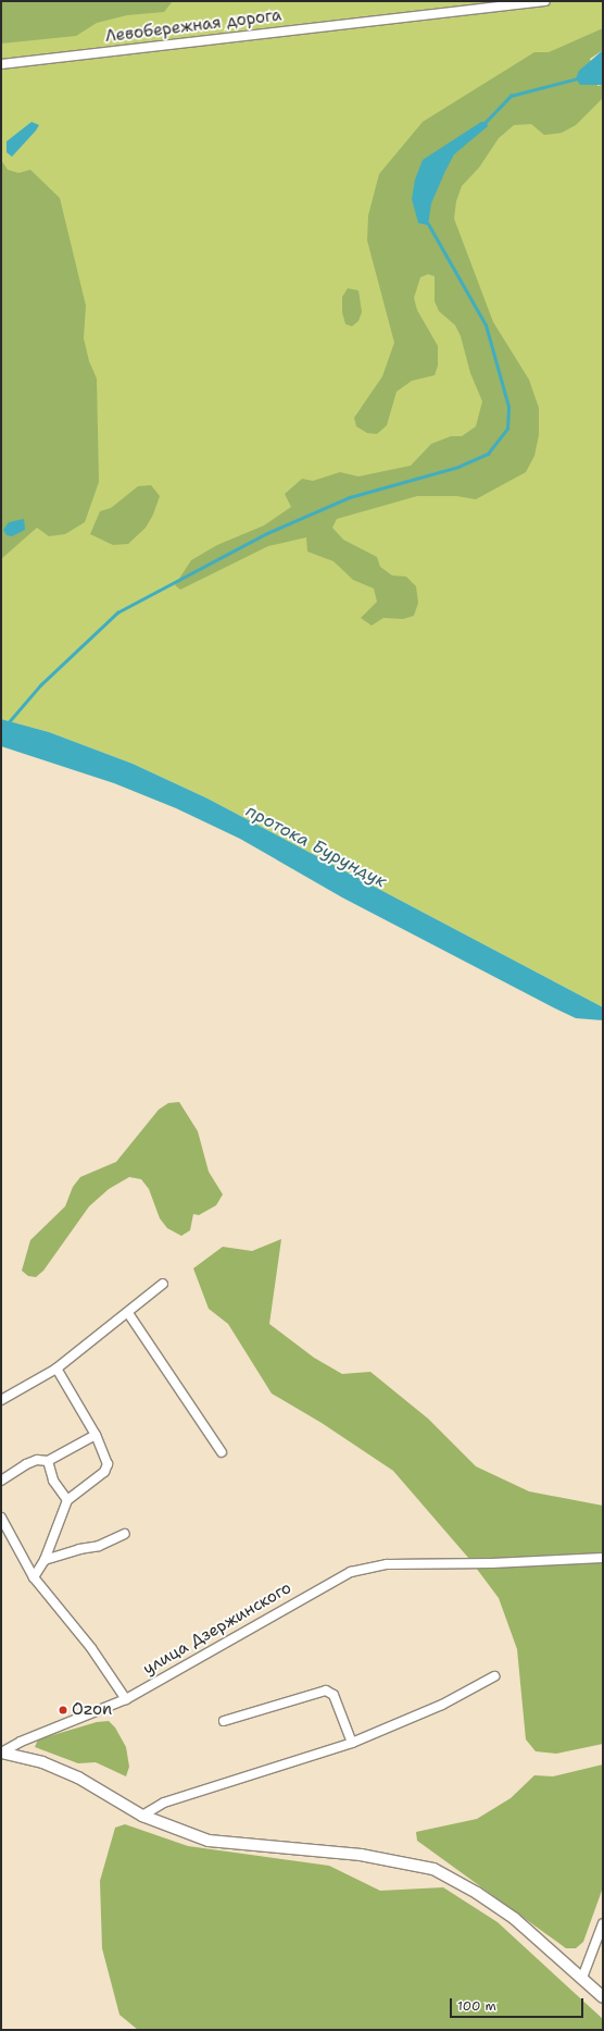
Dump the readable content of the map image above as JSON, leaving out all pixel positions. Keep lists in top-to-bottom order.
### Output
{
  "streets": {
    "street": ["Левобережная дорога", "улица Дзержинского"]
  },
  "water": ["протока Бурундук"],
  "places": ["Ozon"],
  "scale_bar": "100 m"
}
